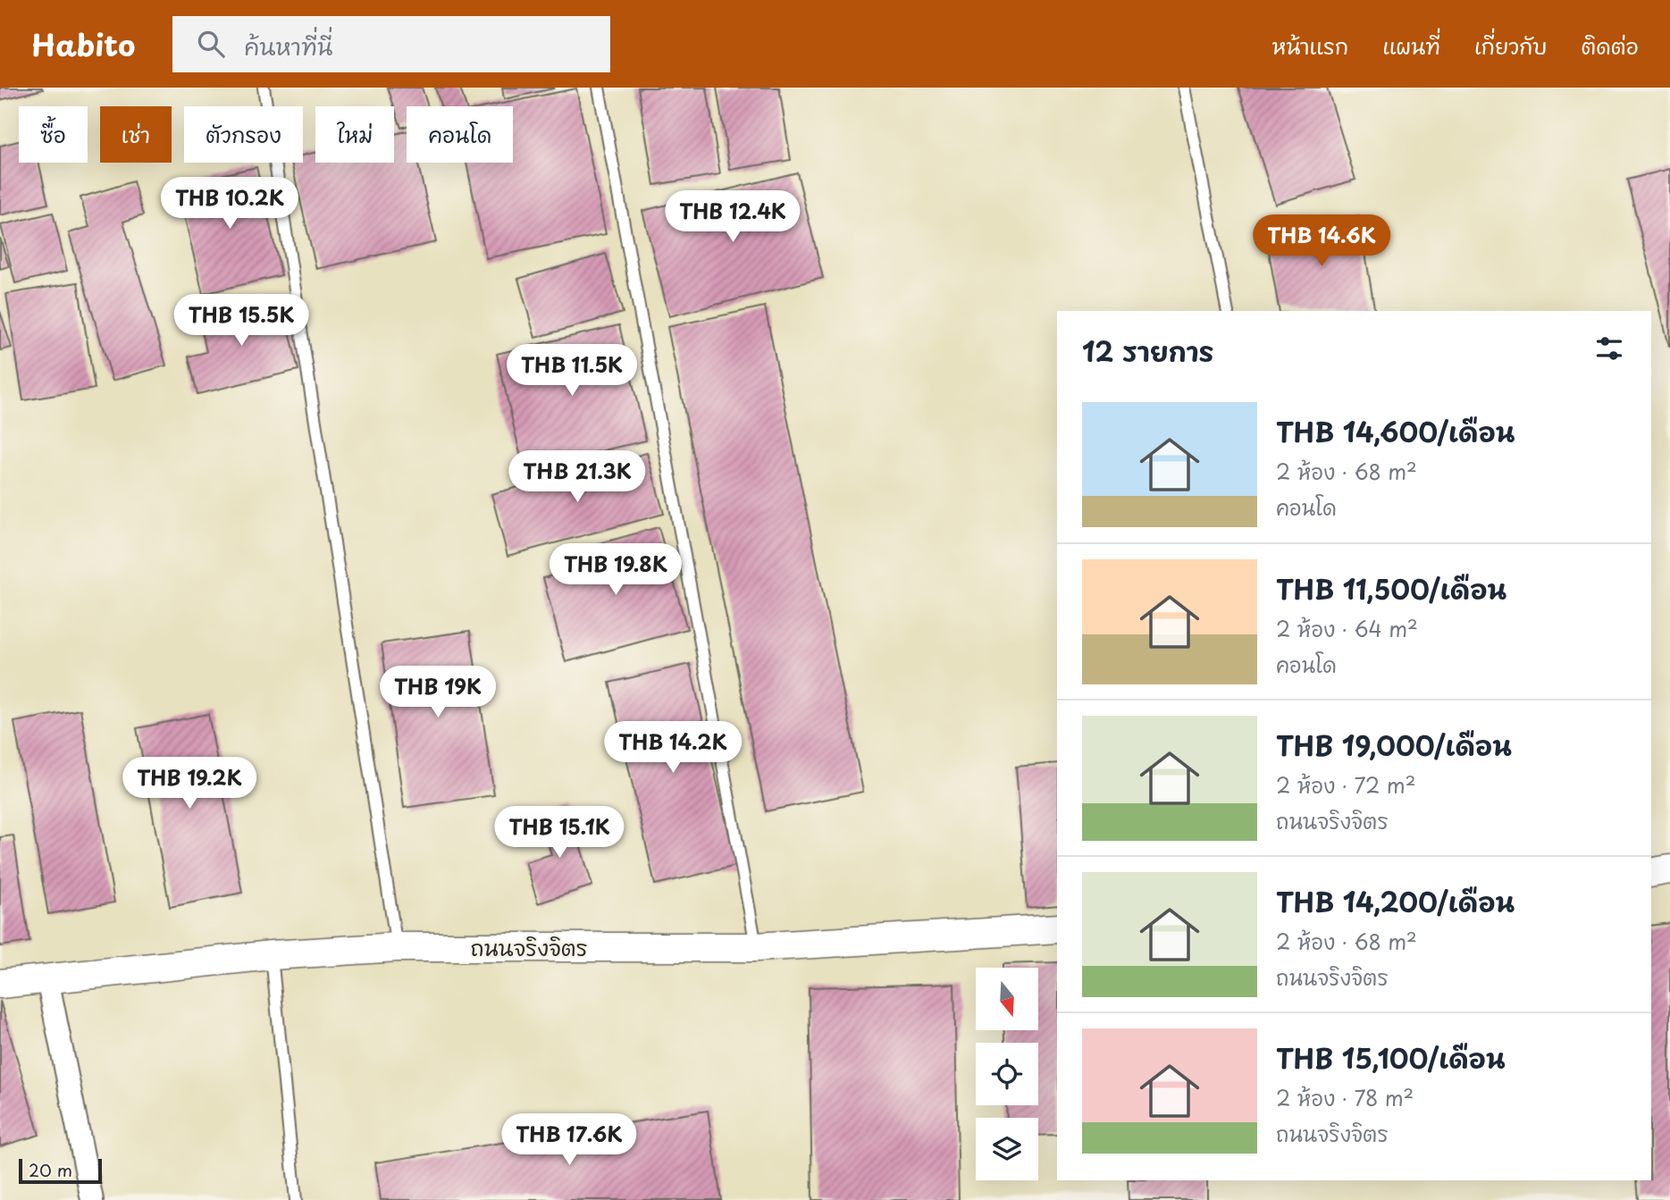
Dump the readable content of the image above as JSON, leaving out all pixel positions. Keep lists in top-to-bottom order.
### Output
{
  "streets": {
    "street": ["ถนนจริงจิตร"]
  },
  "scale_bar": "20 m",
  "north": "bottom",
  "page": {
    "header": "Habito",
    "search": "ค้นหาที่นี่",
    "nav": [
      "หน้าแรก",
      "แผนที่",
      "เกี่ยวกับ",
      "ติดต่อ"
    ],
    "chip": [
      "ซื้อ",
      "เช่า",
      "ตัวกรอง",
      "ใหม่",
      "คอนโด"
    ],
    "price": [
      "THB 10.2K",
      "THB 12.4K",
      "THB 14.6K",
      "THB 15.5K",
      "THB 11.5K",
      "THB 21.3K",
      "THB 19.8K",
      "THB 19K",
      "THB 14.2K",
      "THB 19.2K",
      "THB 15.1K",
      "THB 17.6K"
    ],
    "heading": "12 รายการ",
    "list": [
      {
        "name": "THB 14,600/เดือน",
        "note": "2 ห้อง · 68 m² · คอนโด"
      },
      {
        "name": "THB 11,500/เดือน",
        "note": "2 ห้อง · 64 m² · คอนโด"
      },
      {
        "name": "THB 19,000/เดือน",
        "note": "2 ห้อง · 72 m² · ถนนจริงจิตร"
      },
      {
        "name": "THB 14,200/เดือน",
        "note": "2 ห้อง · 68 m² · ถนนจริงจิตร"
      },
      {
        "name": "THB 15,100/เดือน",
        "note": "2 ห้อง · 78 m² · ถนนจริงจิตร"
      }
    ],
    "scale": "20 m"
  }
}
